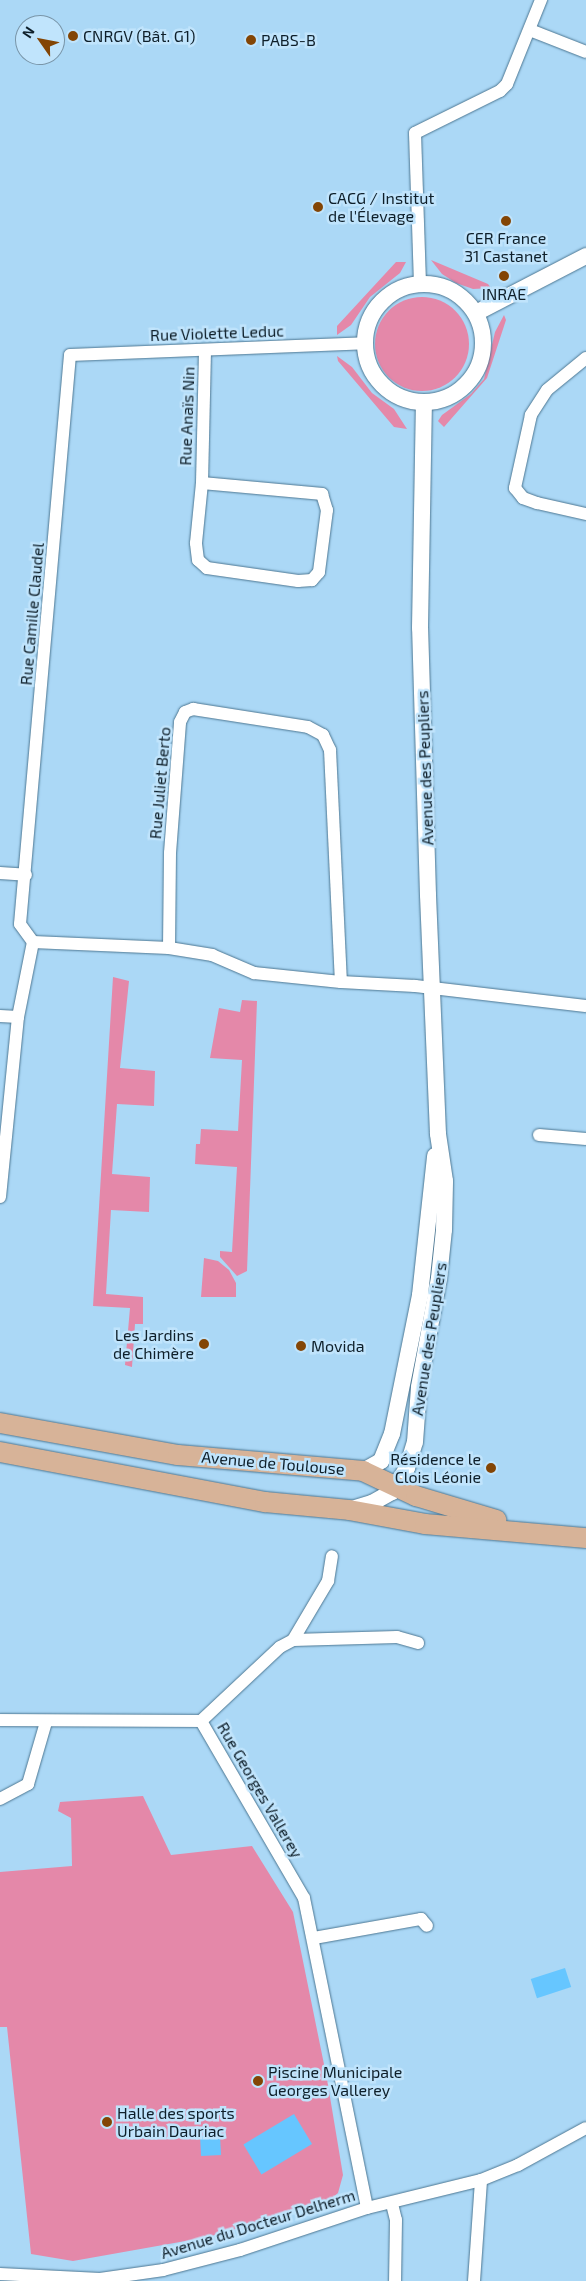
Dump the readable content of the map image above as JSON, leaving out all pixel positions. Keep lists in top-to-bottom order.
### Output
{
  "streets": {
    "main road": ["Avenue de Toulouse"],
    "street": [
      "Rue Violette Leduc",
      "Rue Anaïs Nin",
      "Rue Camille Claudel",
      "Avenue des Peupliers",
      "Rue Juliet Berto",
      "Rue Georges Vallerey",
      "Avenue du Docteur Delherm"
    ]
  },
  "crossings": [
    ["Rue Violette Leduc", "Rue Anaïs Nin"],
    ["Rue Violette Leduc", "Rue Camille Claudel"],
    ["Rue Violette Leduc", "Avenue des Peupliers"],
    ["Avenue des Peupliers", "Avenue de Toulouse"],
    ["Rue Georges Vallerey", "Avenue du Docteur Delherm"]
  ],
  "places": [
    "CNRGV (Bât. G1)",
    "PABS-B",
    "CACG / Institut de l'Élevage",
    "CER France 31 Castanet",
    "INRAE",
    "Les Jardins de Chimère",
    "Movida",
    "Résidence le Clois Léonie",
    "Piscine Municipale Georges Vallerey",
    "Halle des sports Urbain Dauriac"
  ],
  "north": "top left"
}
